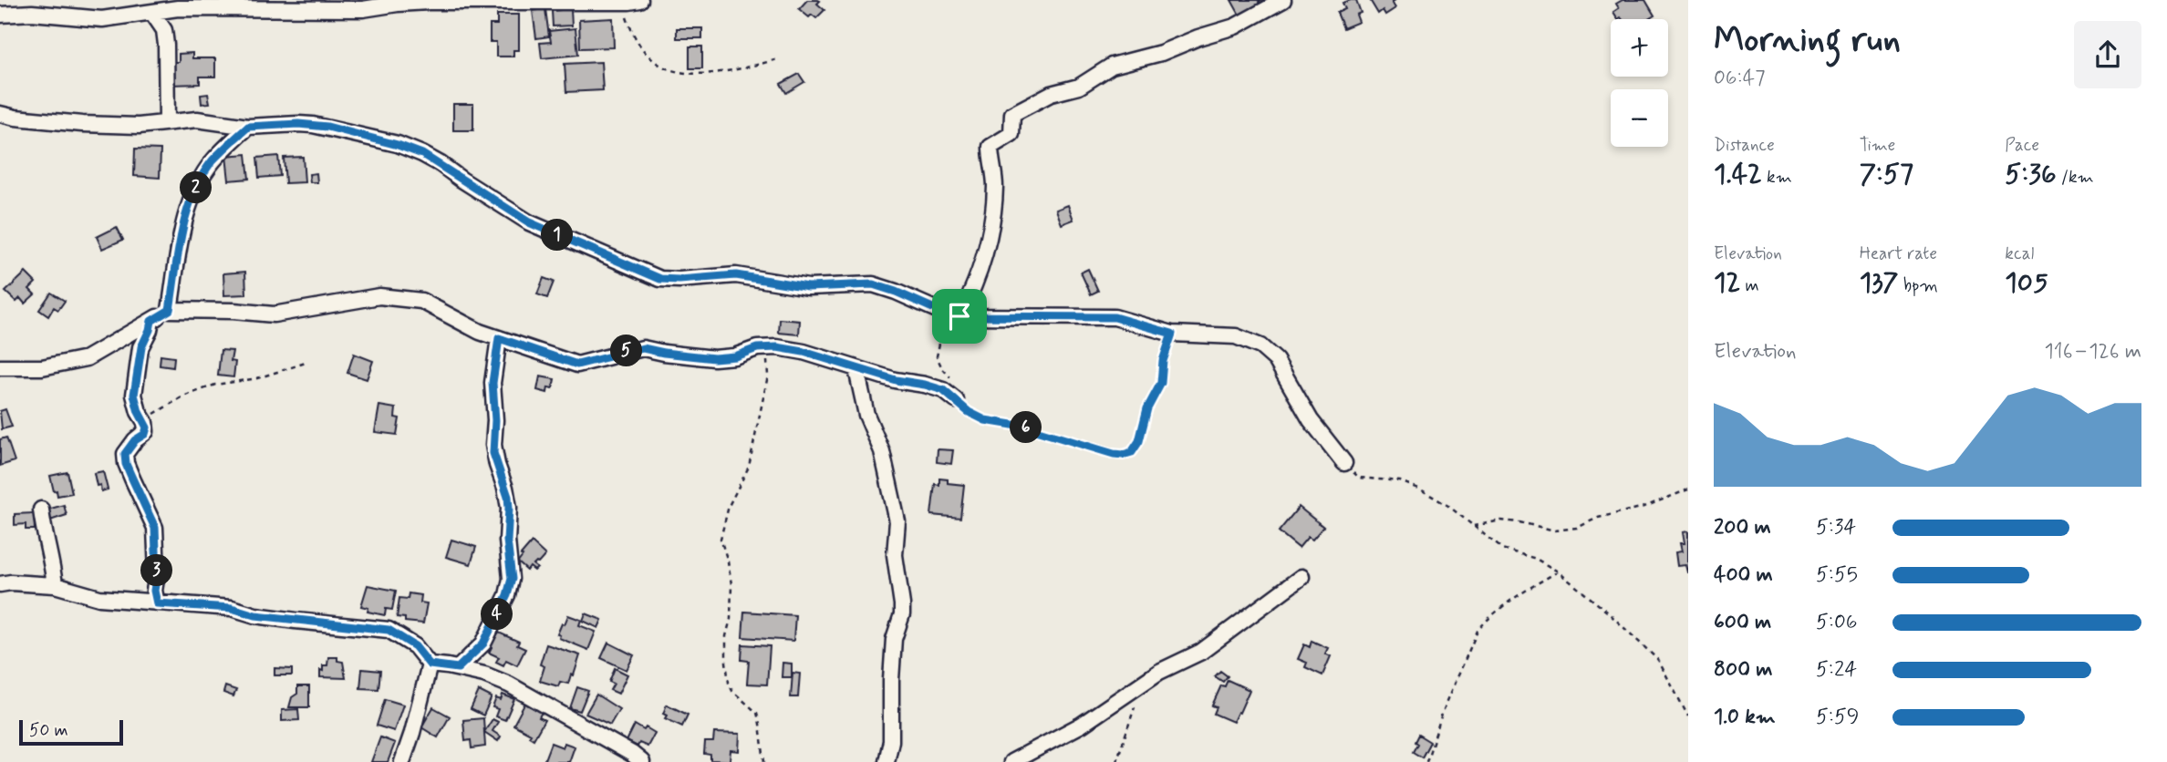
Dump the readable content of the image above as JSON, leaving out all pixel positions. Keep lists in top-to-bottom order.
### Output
{
  "scale_bar": "50 m",
  "page": {
    "heading": ["Morning run", "06:47"],
    "map_buttons": ["+", "−"],
    "stats": [
      ["Distance", "1.42 km"],
      ["Time", "7:57"],
      ["Pace", "5:36 /km"],
      ["Elevation", "12 m"],
      ["Heart rate", "137 bpm"],
      ["kcal", "105"]
    ],
    "pins": [
      "2",
      "1",
      "5",
      "6",
      "3",
      "4"
    ],
    "chart": ["Elevation", "116–126 m"],
    "list": [
      {
        "name": "200 m",
        "note": "5:34"
      },
      {
        "name": "400 m",
        "note": "5:55"
      },
      {
        "name": "600 m",
        "note": "5:06"
      },
      {
        "name": "800 m",
        "note": "5:24"
      },
      {
        "name": "1.0 km",
        "note": "5:59"
      }
    ],
    "scale": "50 m"
  }
}
